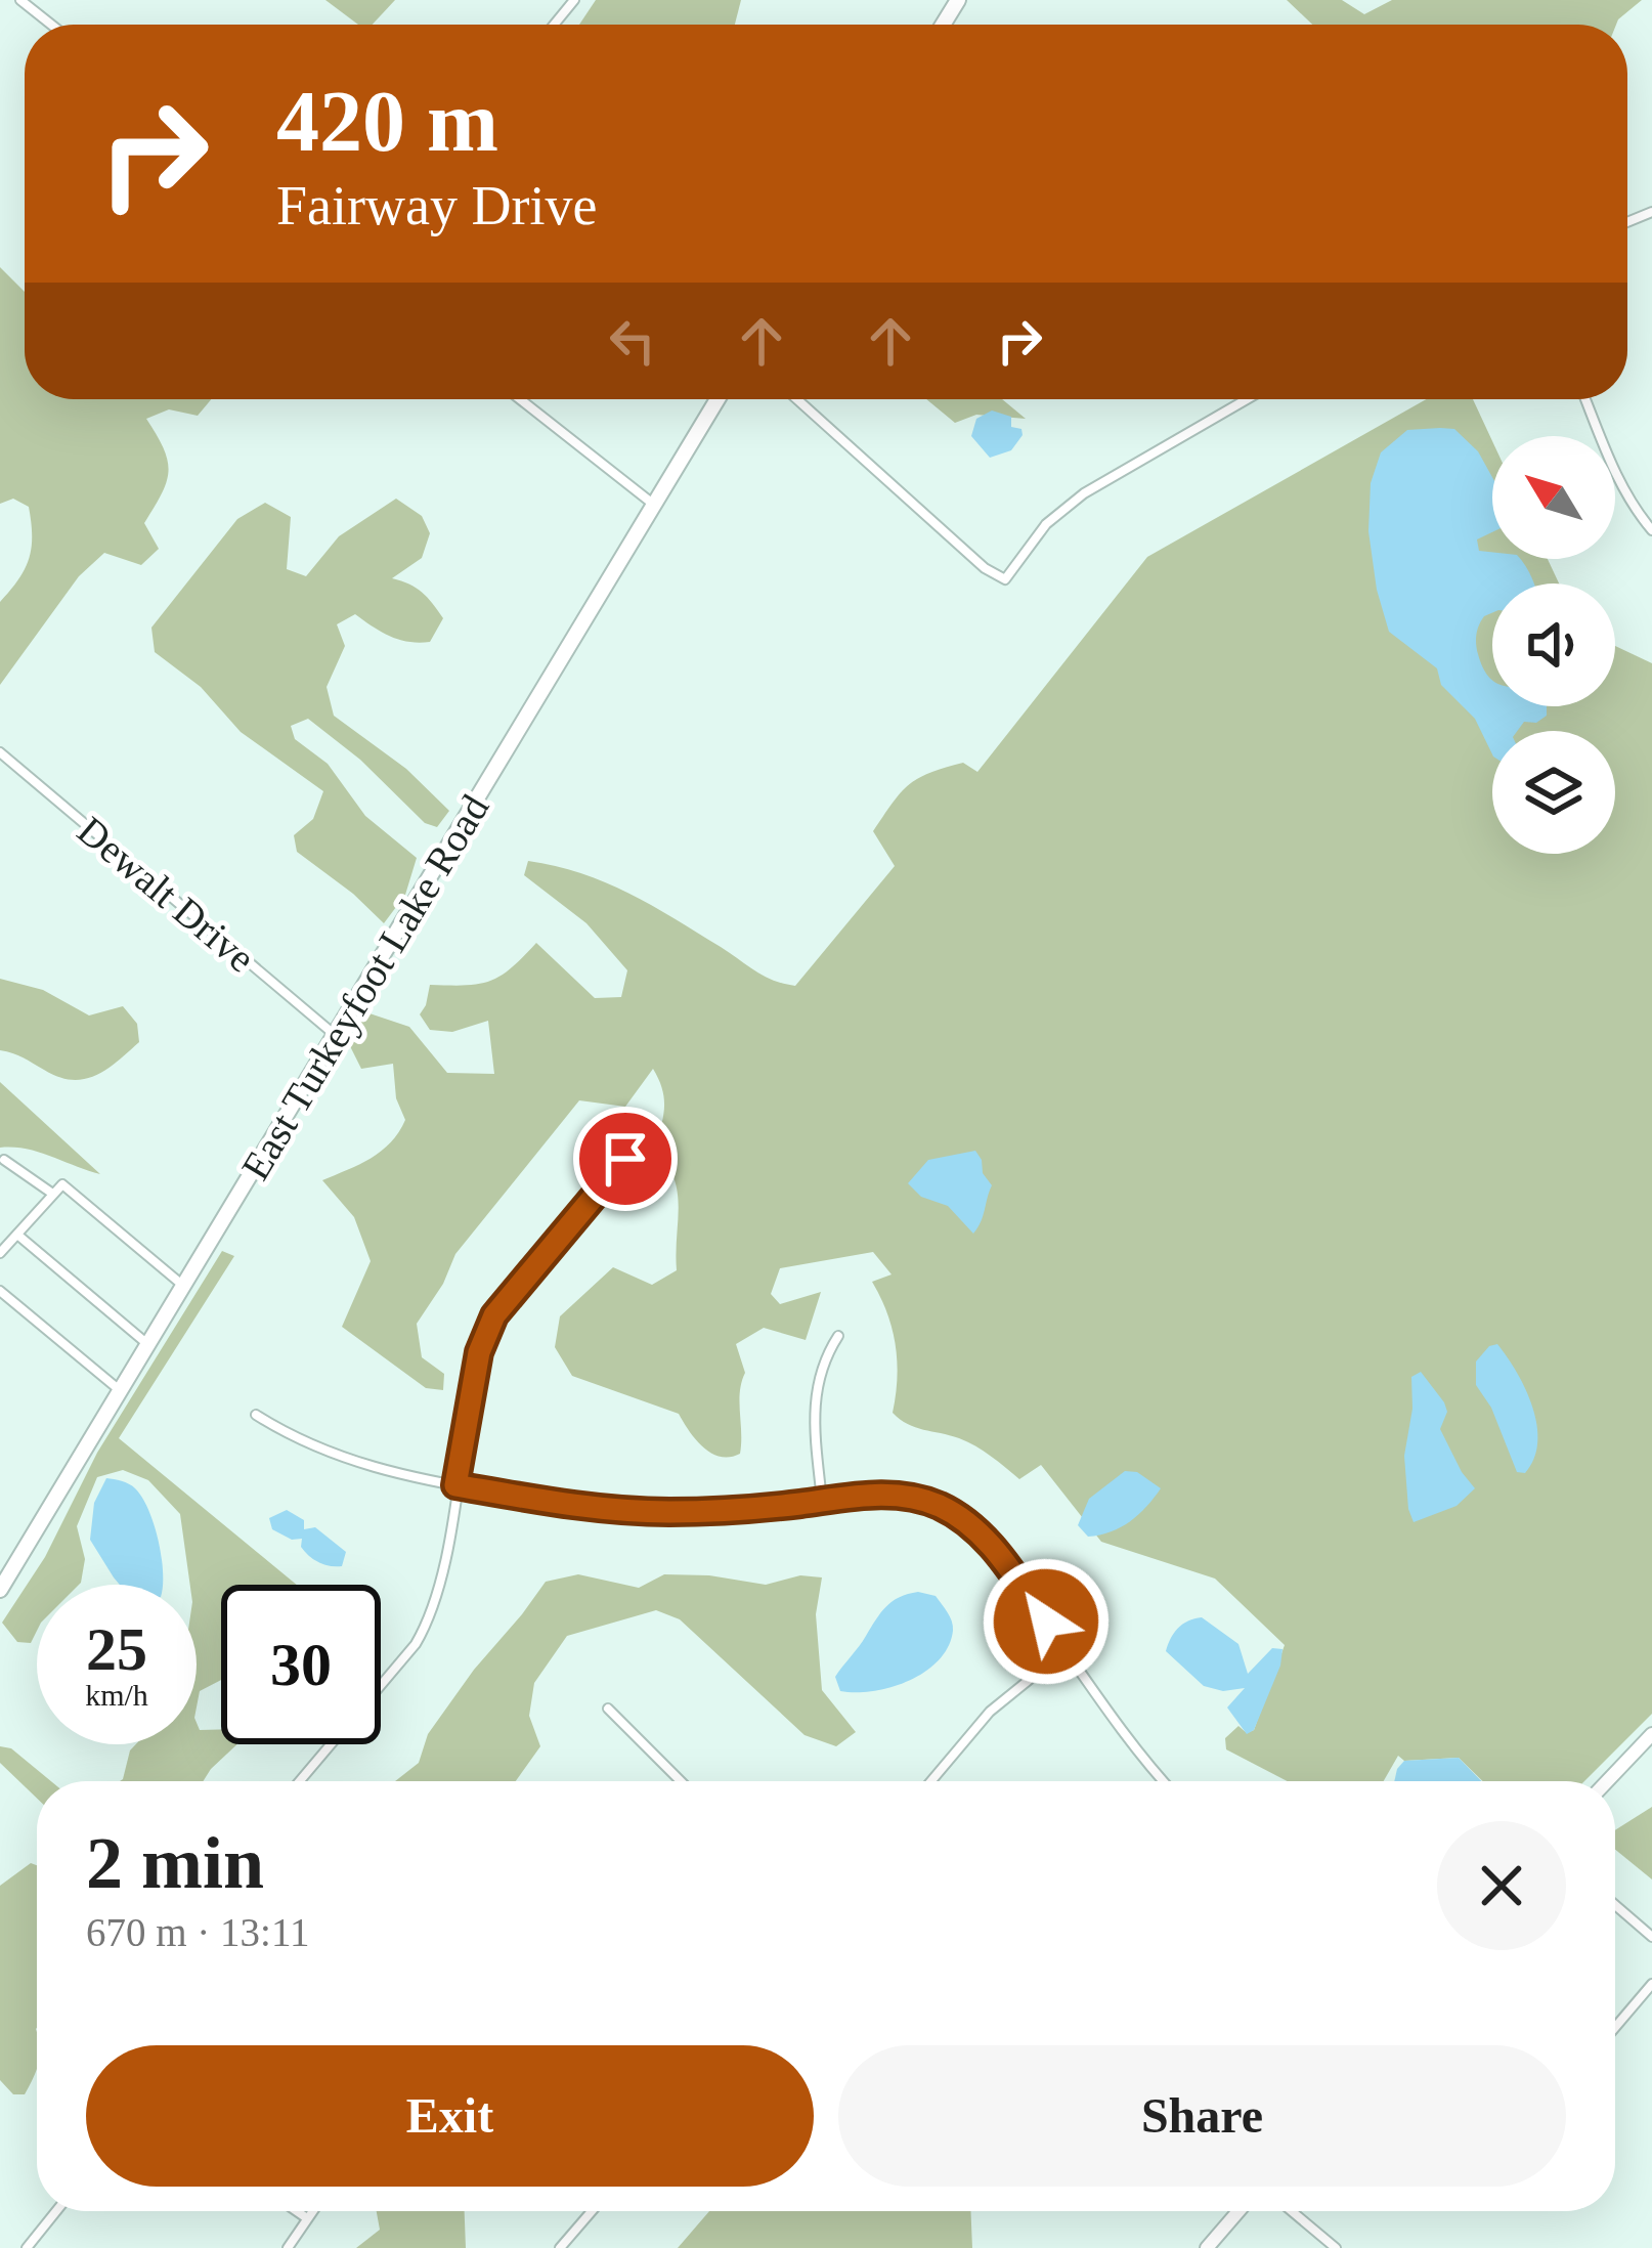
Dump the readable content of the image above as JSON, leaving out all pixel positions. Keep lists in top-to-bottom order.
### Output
{
  "streets": {
    "main road": ["East Turkeyfoot Lake Road"],
    "street": ["Dewalt Drive"]
  },
  "crossings": [
    ["Dewalt Drive", "East Turkeyfoot Lake Road"]
  ],
  "north": "top left",
  "page": {
    "turn": ["420 m", "Fairway Drive"],
    "speed": "25 km/h",
    "limit": "30",
    "heading": ["2 min", "670 m · 13:11"],
    "buttons": ["Exit", "Share"]
  }
}
